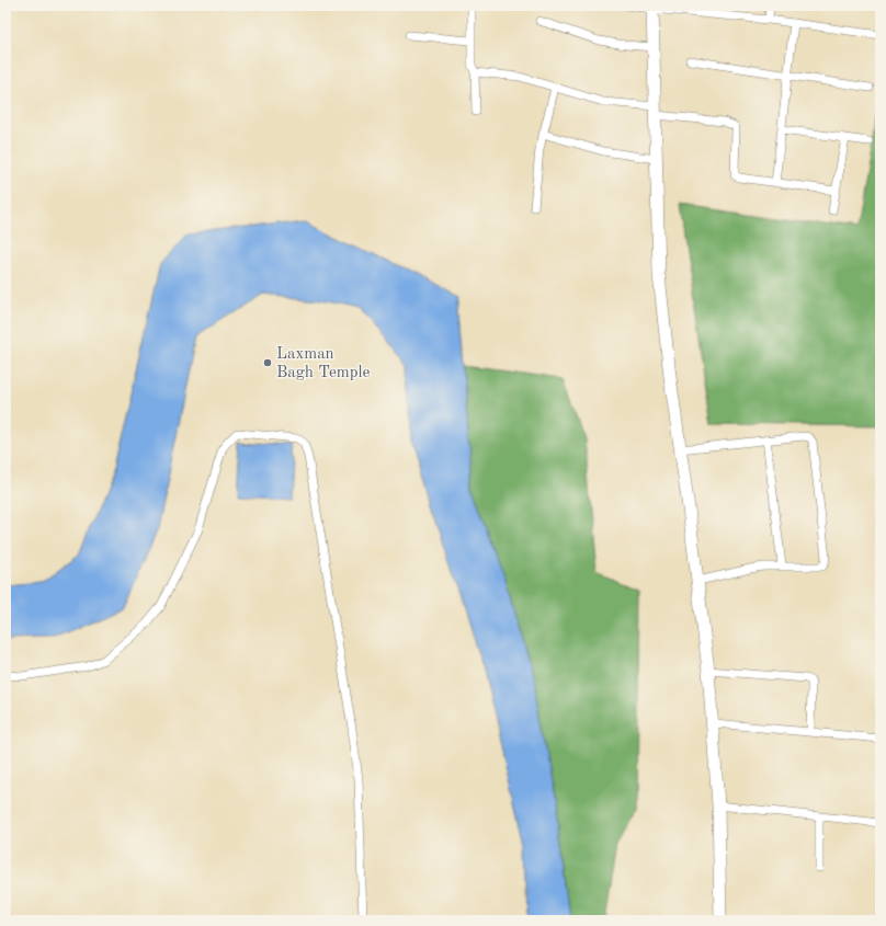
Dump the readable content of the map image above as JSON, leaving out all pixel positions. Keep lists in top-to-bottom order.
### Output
{
  "places": ["Laxman Bagh Temple"]
}
